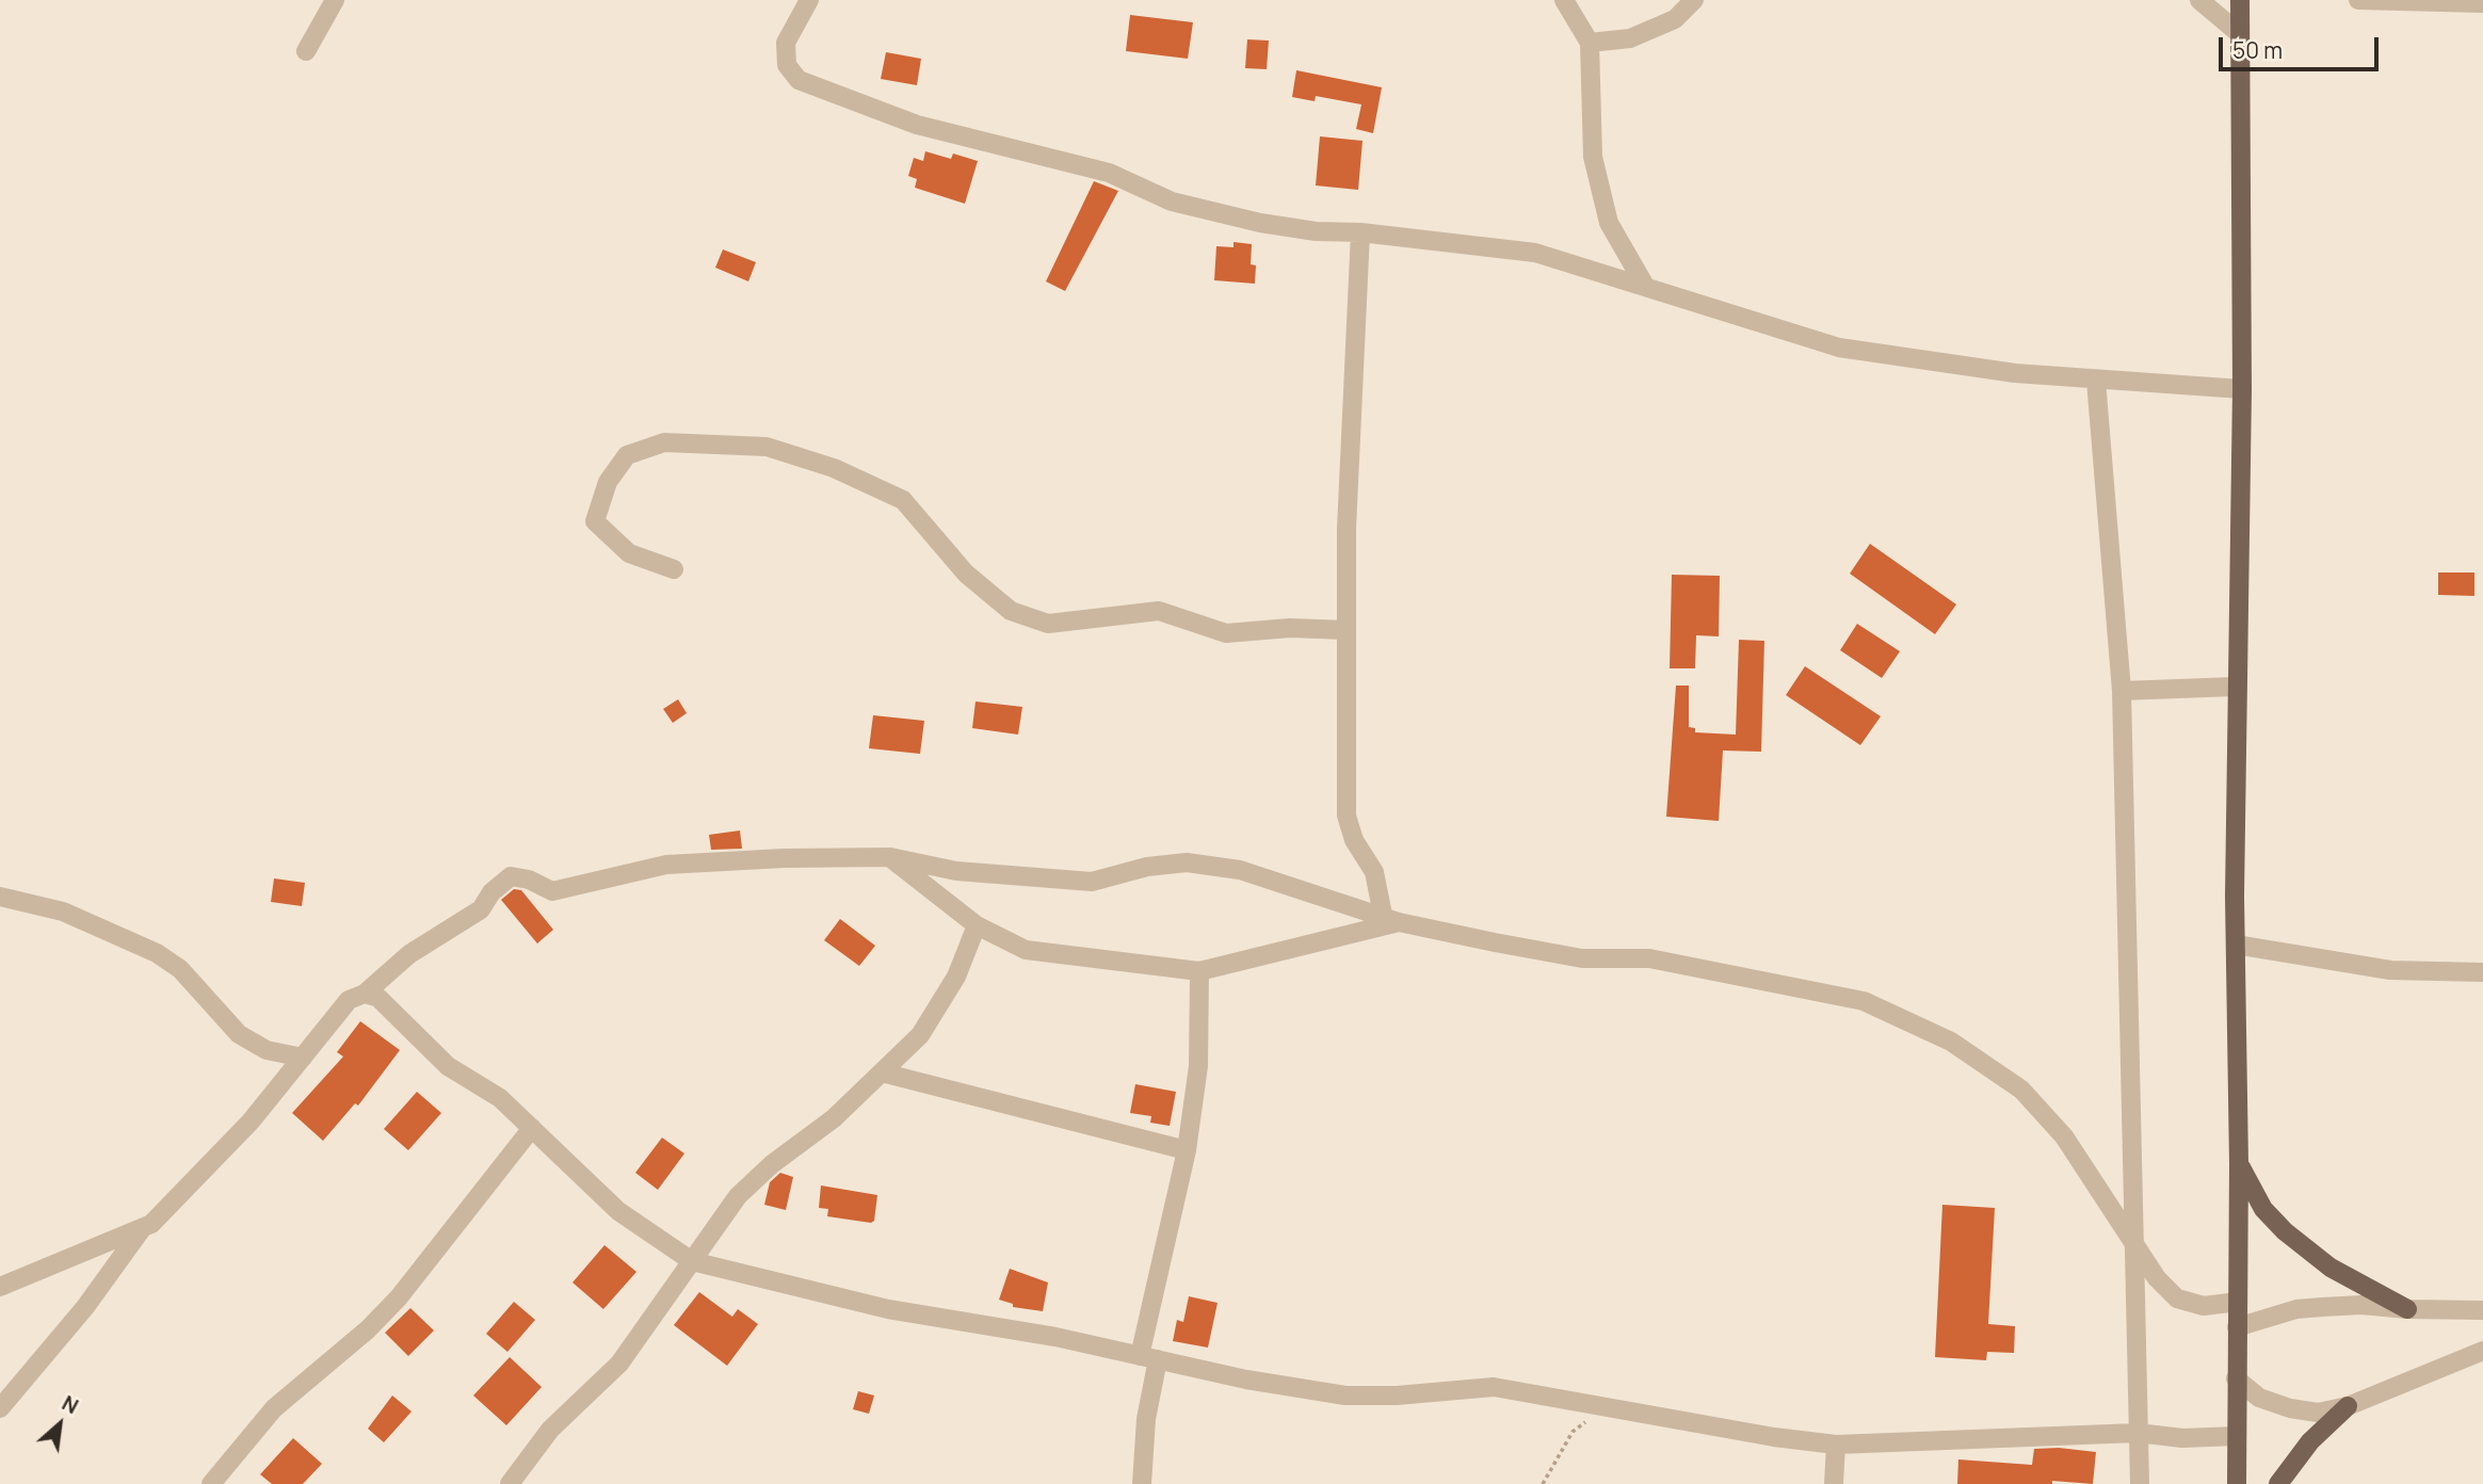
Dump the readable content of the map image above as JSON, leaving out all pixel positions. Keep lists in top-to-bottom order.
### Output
{
  "scale_bar": "50 m",
  "north": "top right"
}
